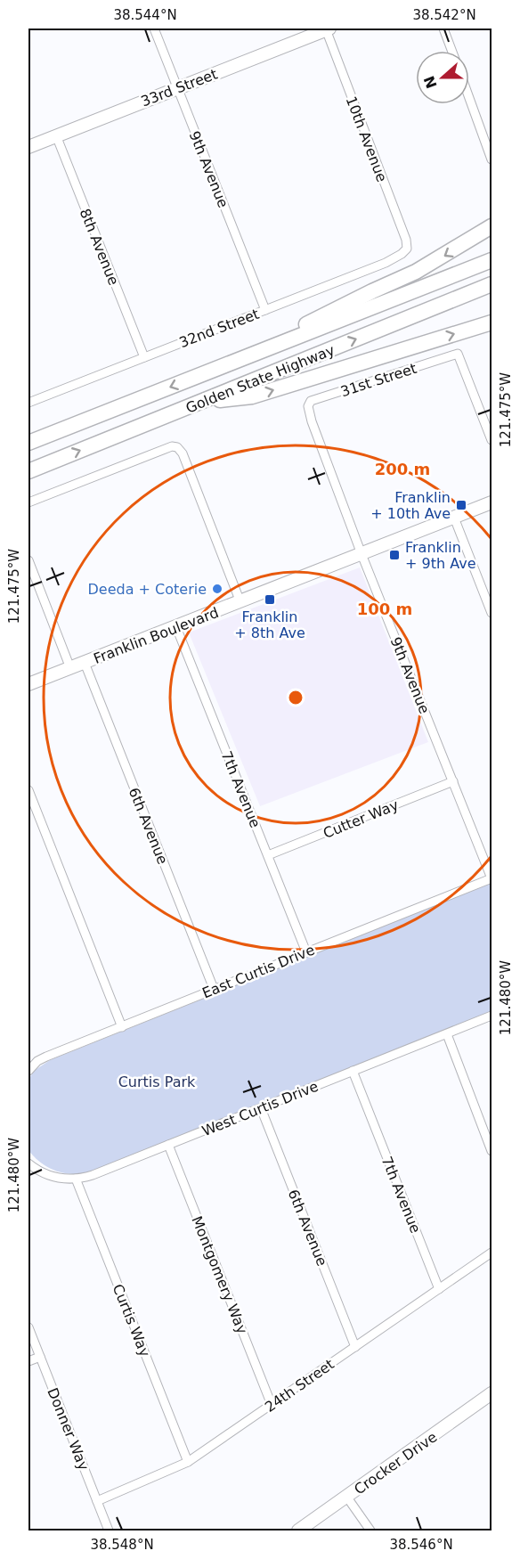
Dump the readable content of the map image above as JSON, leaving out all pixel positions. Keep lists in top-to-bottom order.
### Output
{
  "streets": {
    "highway": ["Golden State Highway"],
    "street": [
      "33rd Street",
      "10th Avenue",
      "9th Avenue",
      "8th Avenue",
      "32nd Street",
      "31st Street",
      "Franklin Boulevard",
      "7th Avenue",
      "Cutter Way",
      "6th Avenue",
      "East Curtis Drive",
      "West Curtis Drive",
      "Montgomery Way",
      "Curtis Way",
      "24th Street",
      "Donner Way",
      "Crocker Drive"
    ]
  },
  "crossings": [
    ["33rd Street", "10th Avenue"],
    ["33rd Street", "9th Avenue"],
    ["33rd Street", "8th Avenue"],
    ["10th Avenue", "32nd Street"],
    ["9th Avenue", "32nd Street"],
    ["9th Avenue", "31st Street"],
    ["9th Avenue", "Franklin Boulevard"],
    ["9th Avenue", "Cutter Way"],
    ["9th Avenue", "East Curtis Drive"],
    ["8th Avenue", "32nd Street"],
    ["Franklin Boulevard", "7th Avenue"],
    ["Franklin Boulevard", "6th Avenue"],
    ["7th Avenue", "Cutter Way"],
    ["7th Avenue", "East Curtis Drive"],
    ["7th Avenue", "West Curtis Drive"],
    ["7th Avenue", "24th Street"],
    ["6th Avenue", "East Curtis Drive"],
    ["6th Avenue", "West Curtis Drive"],
    ["6th Avenue", "24th Street"],
    ["West Curtis Drive", "Montgomery Way"],
    ["West Curtis Drive", "Curtis Way"],
    ["Montgomery Way", "24th Street"],
    ["Curtis Way", "24th Street"],
    ["24th Street", "Donner Way"]
  ],
  "parks": ["Curtis Park"],
  "places": {
    "transit": ["Franklin + 10th Ave", "Franklin + 9th Ave", "Franklin + 8th Ave"],
    "other": ["Deeda + Coterie"]
  },
  "north": "left",
  "coordinates": [
    "38.544°N",
    "38.542°N",
    "121.475°W",
    "121.480°W",
    "38.548°N",
    "38.546°N"
  ],
  "rings": ["200 m", "100 m"]
}
